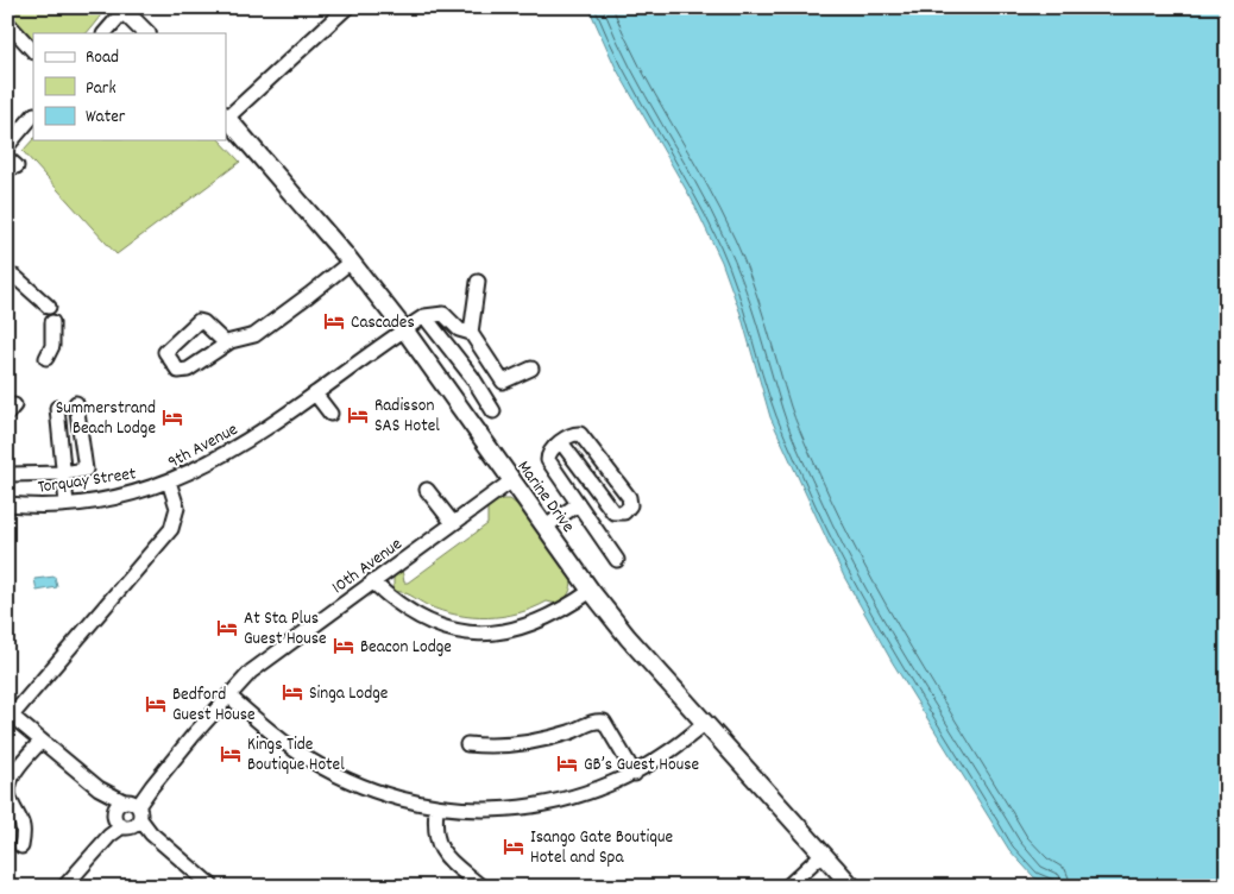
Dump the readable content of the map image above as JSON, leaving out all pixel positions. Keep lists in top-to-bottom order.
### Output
{
  "streets": {
    "main road": ["Marine Drive"],
    "street": ["9th Avenue", "Torquay Street", "10th Avenue"]
  },
  "crossings": [
    ["9th Avenue", "Torquay Street"],
    ["9th Avenue", "Marine Drive"],
    ["Marine Drive", "10th Avenue"]
  ],
  "places": {
    "hotel": [
      "Cascades",
      "Radisson SAS Hotel",
      "Summerstrand Beach Lodge",
      "At Sta Plus Guest House",
      "Beacon Lodge",
      "Singa Lodge",
      "Bedford Guest House",
      "Kings Tide Boutique Hotel",
      "GB’s Guest House",
      "Isango Gate Boutique Hotel and Spa"
    ]
  },
  "legend": ["Road", "Park", "Water"]
}
